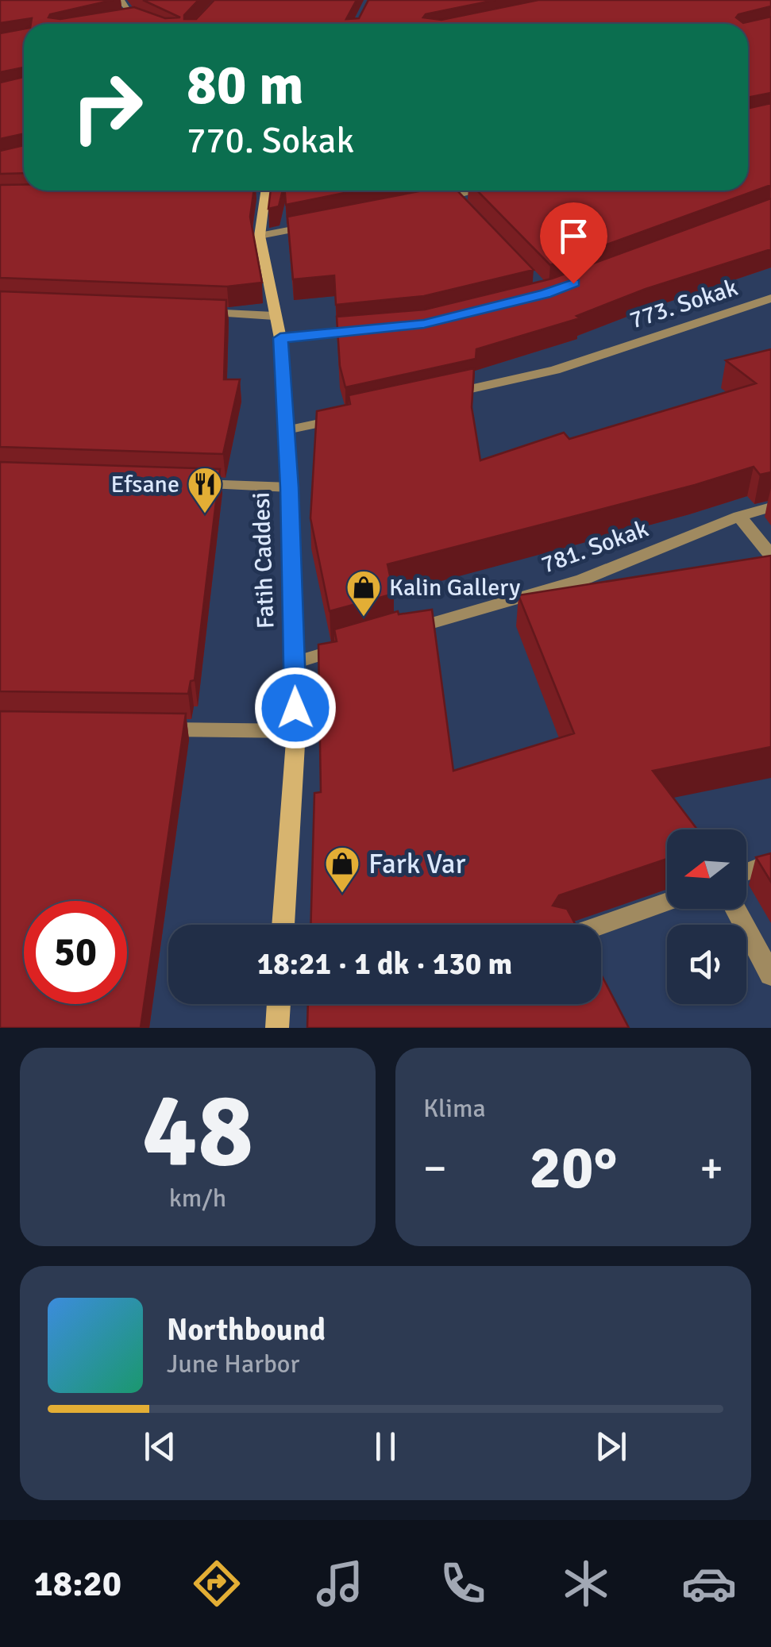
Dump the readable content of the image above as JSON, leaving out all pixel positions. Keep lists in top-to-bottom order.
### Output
{
  "streets": {
    "main road": ["Fatih Caddesi"],
    "street": ["773. Sokak", "781. Sokak"]
  },
  "places": {
    "restaurant": ["Efsane"],
    "shop": ["Kalin Gallery", "Fark Var"]
  },
  "north": "left",
  "page": {
    "turn": ["80 m", "770. Sokak"],
    "limit": "50",
    "trip": "18:21 · 1 dk · 130 m",
    "tile": [
      ["48", "km/h"],
      "Klima"
    ],
    "heat": ["−", "20°", "+"],
    "song": ["Northbound", "June Harbor"],
    "tabs": "18:20"
  }
}
